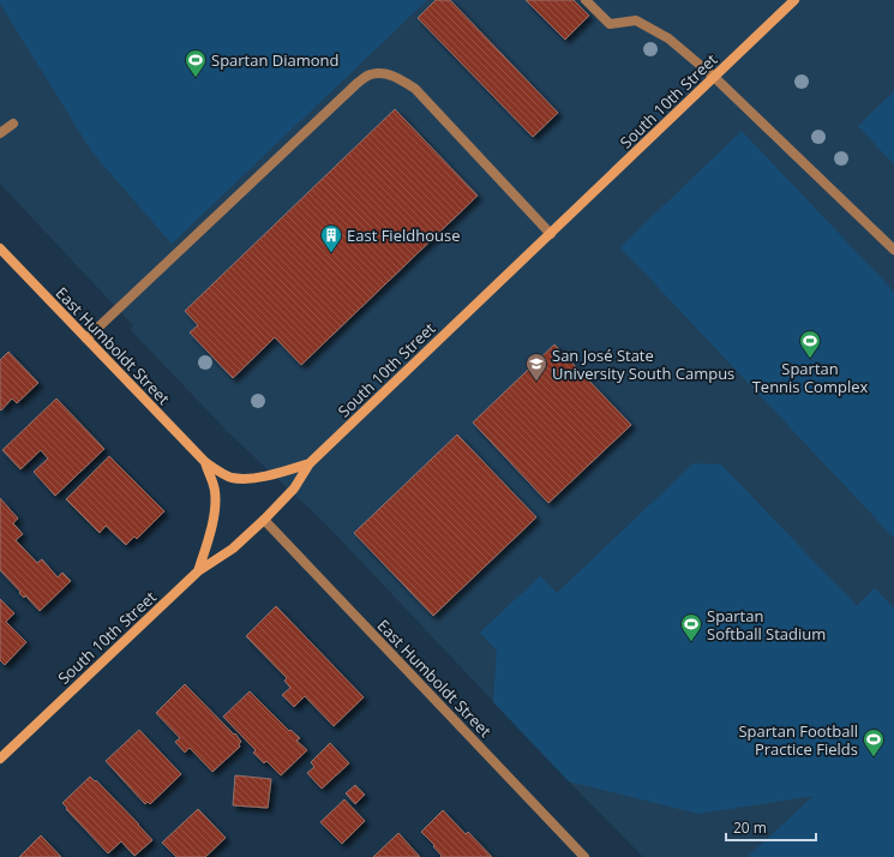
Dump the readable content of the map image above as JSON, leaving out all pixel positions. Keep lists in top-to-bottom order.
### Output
{
  "streets": {
    "main road": ["South 10th Street", "East Humboldt Street"]
  },
  "crossings": [
    ["South 10th Street", "East Humboldt Street"]
  ],
  "places": {
    "sports": [
      "Spartan Diamond",
      "Spartan Tennis Complex",
      "Spartan Softball Stadium",
      "Spartan Football Practice Fields"
    ],
    "building": ["East Fieldhouse"],
    "school or university": ["San José State University South Campus"]
  },
  "scale_bar": "20 m"
}
